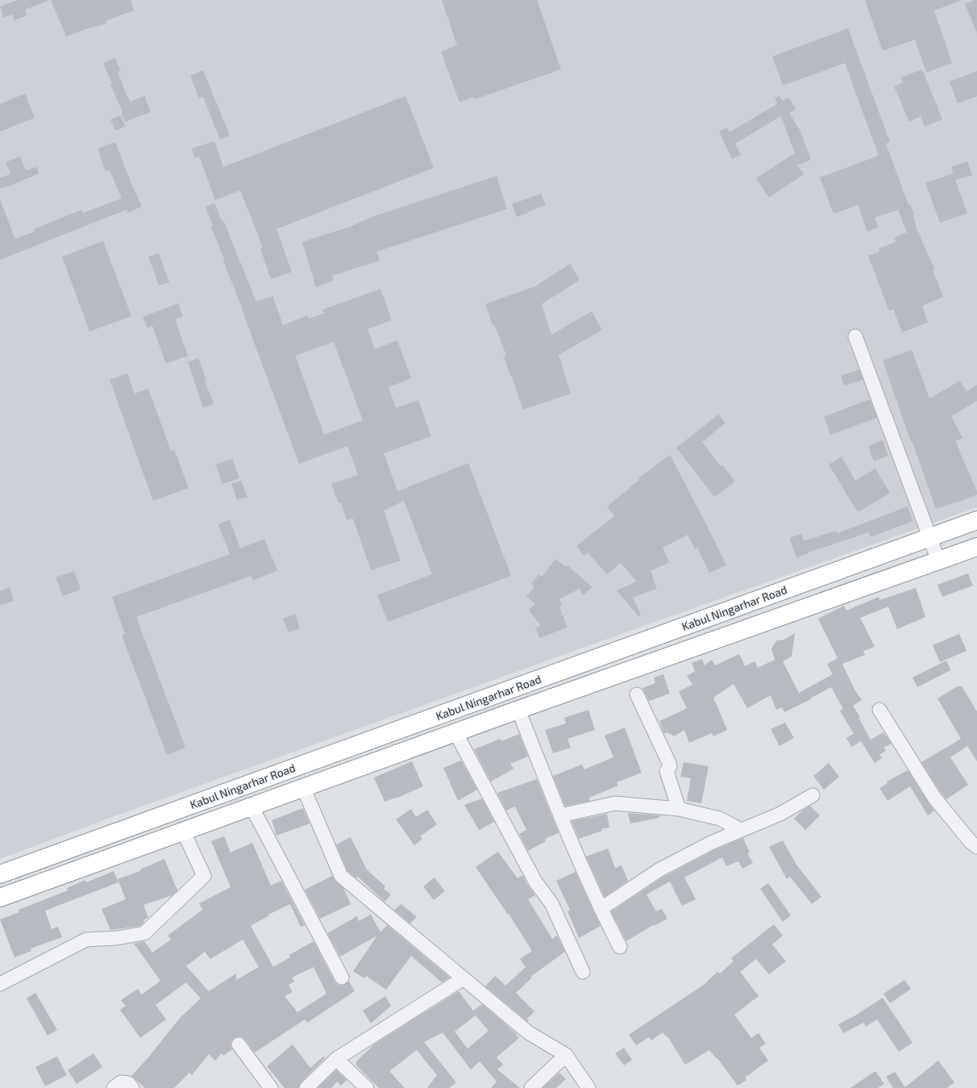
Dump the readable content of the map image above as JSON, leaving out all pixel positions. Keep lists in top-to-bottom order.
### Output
{
  "streets": {
    "highway": ["Kabul Ningarhar Road"]
  }
}
